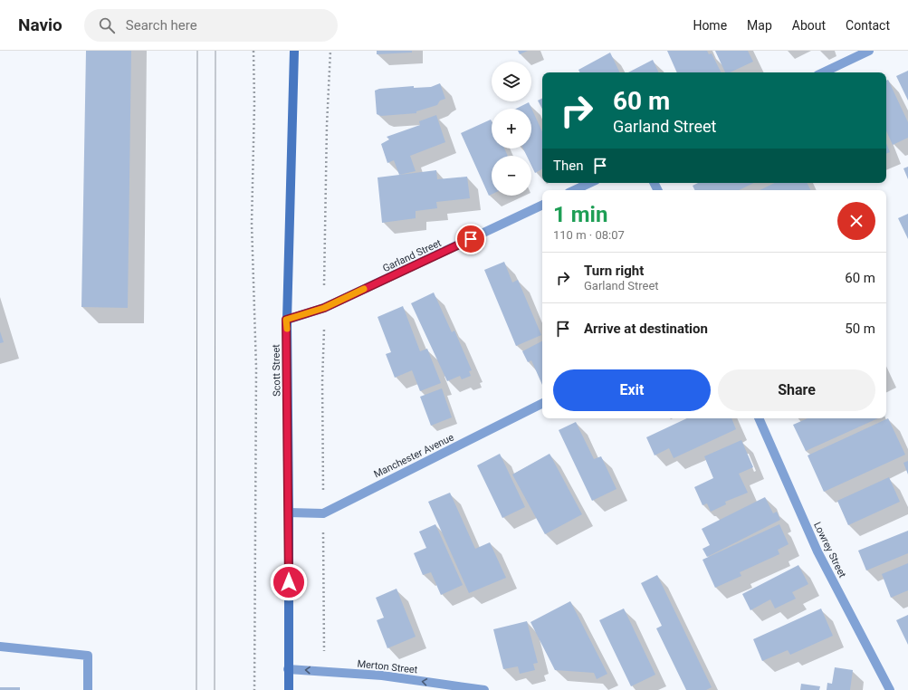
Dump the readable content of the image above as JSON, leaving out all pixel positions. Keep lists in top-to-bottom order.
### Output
{
  "streets": {
    "main road": ["Scott Street"],
    "street": [
      "Garland Street",
      "Manchester Avenue",
      "Lowrey Street",
      "Merton Street"
    ]
  },
  "crossings": [
    ["Garland Street", "Scott Street"],
    ["Scott Street", "Manchester Avenue"],
    ["Scott Street", "Merton Street"]
  ],
  "one_way": ["Merton Street"],
  "page": {
    "header": "Navio",
    "search": "Search here",
    "nav": [
      "Home",
      "Map",
      "About",
      "Contact"
    ],
    "map_buttons": ["+", "−"],
    "turn": ["60 m", "Garland Street"],
    "then": "Then",
    "heading": ["1 min", "110 m · 08:07"],
    "list": [
      {
        "name": "Turn right",
        "note": "Garland Street",
        "value": "60 m"
      },
      {
        "name": "Arrive at destination",
        "value": "50 m"
      }
    ],
    "buttons": ["Exit", "Share"]
  }
}
